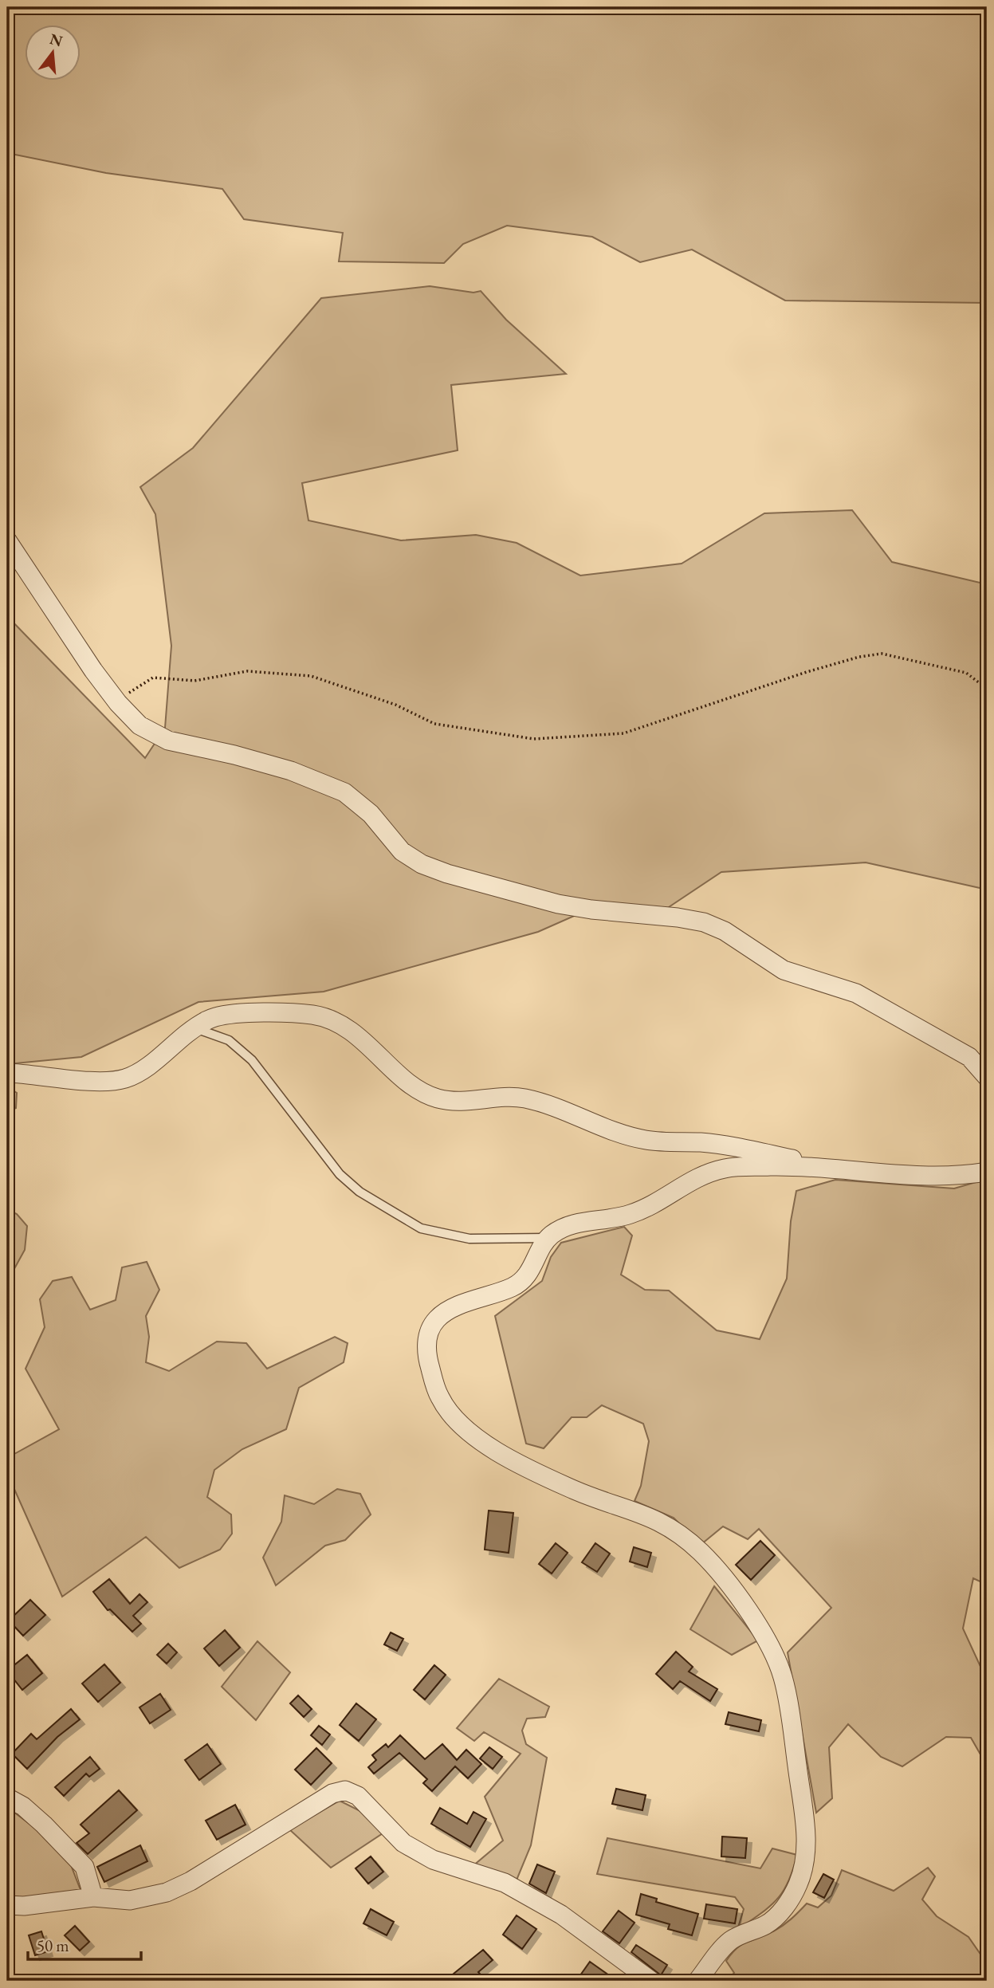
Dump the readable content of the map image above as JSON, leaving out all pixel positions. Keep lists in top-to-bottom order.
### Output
{
  "scale_bar": "50 m",
  "north": "top"
}
